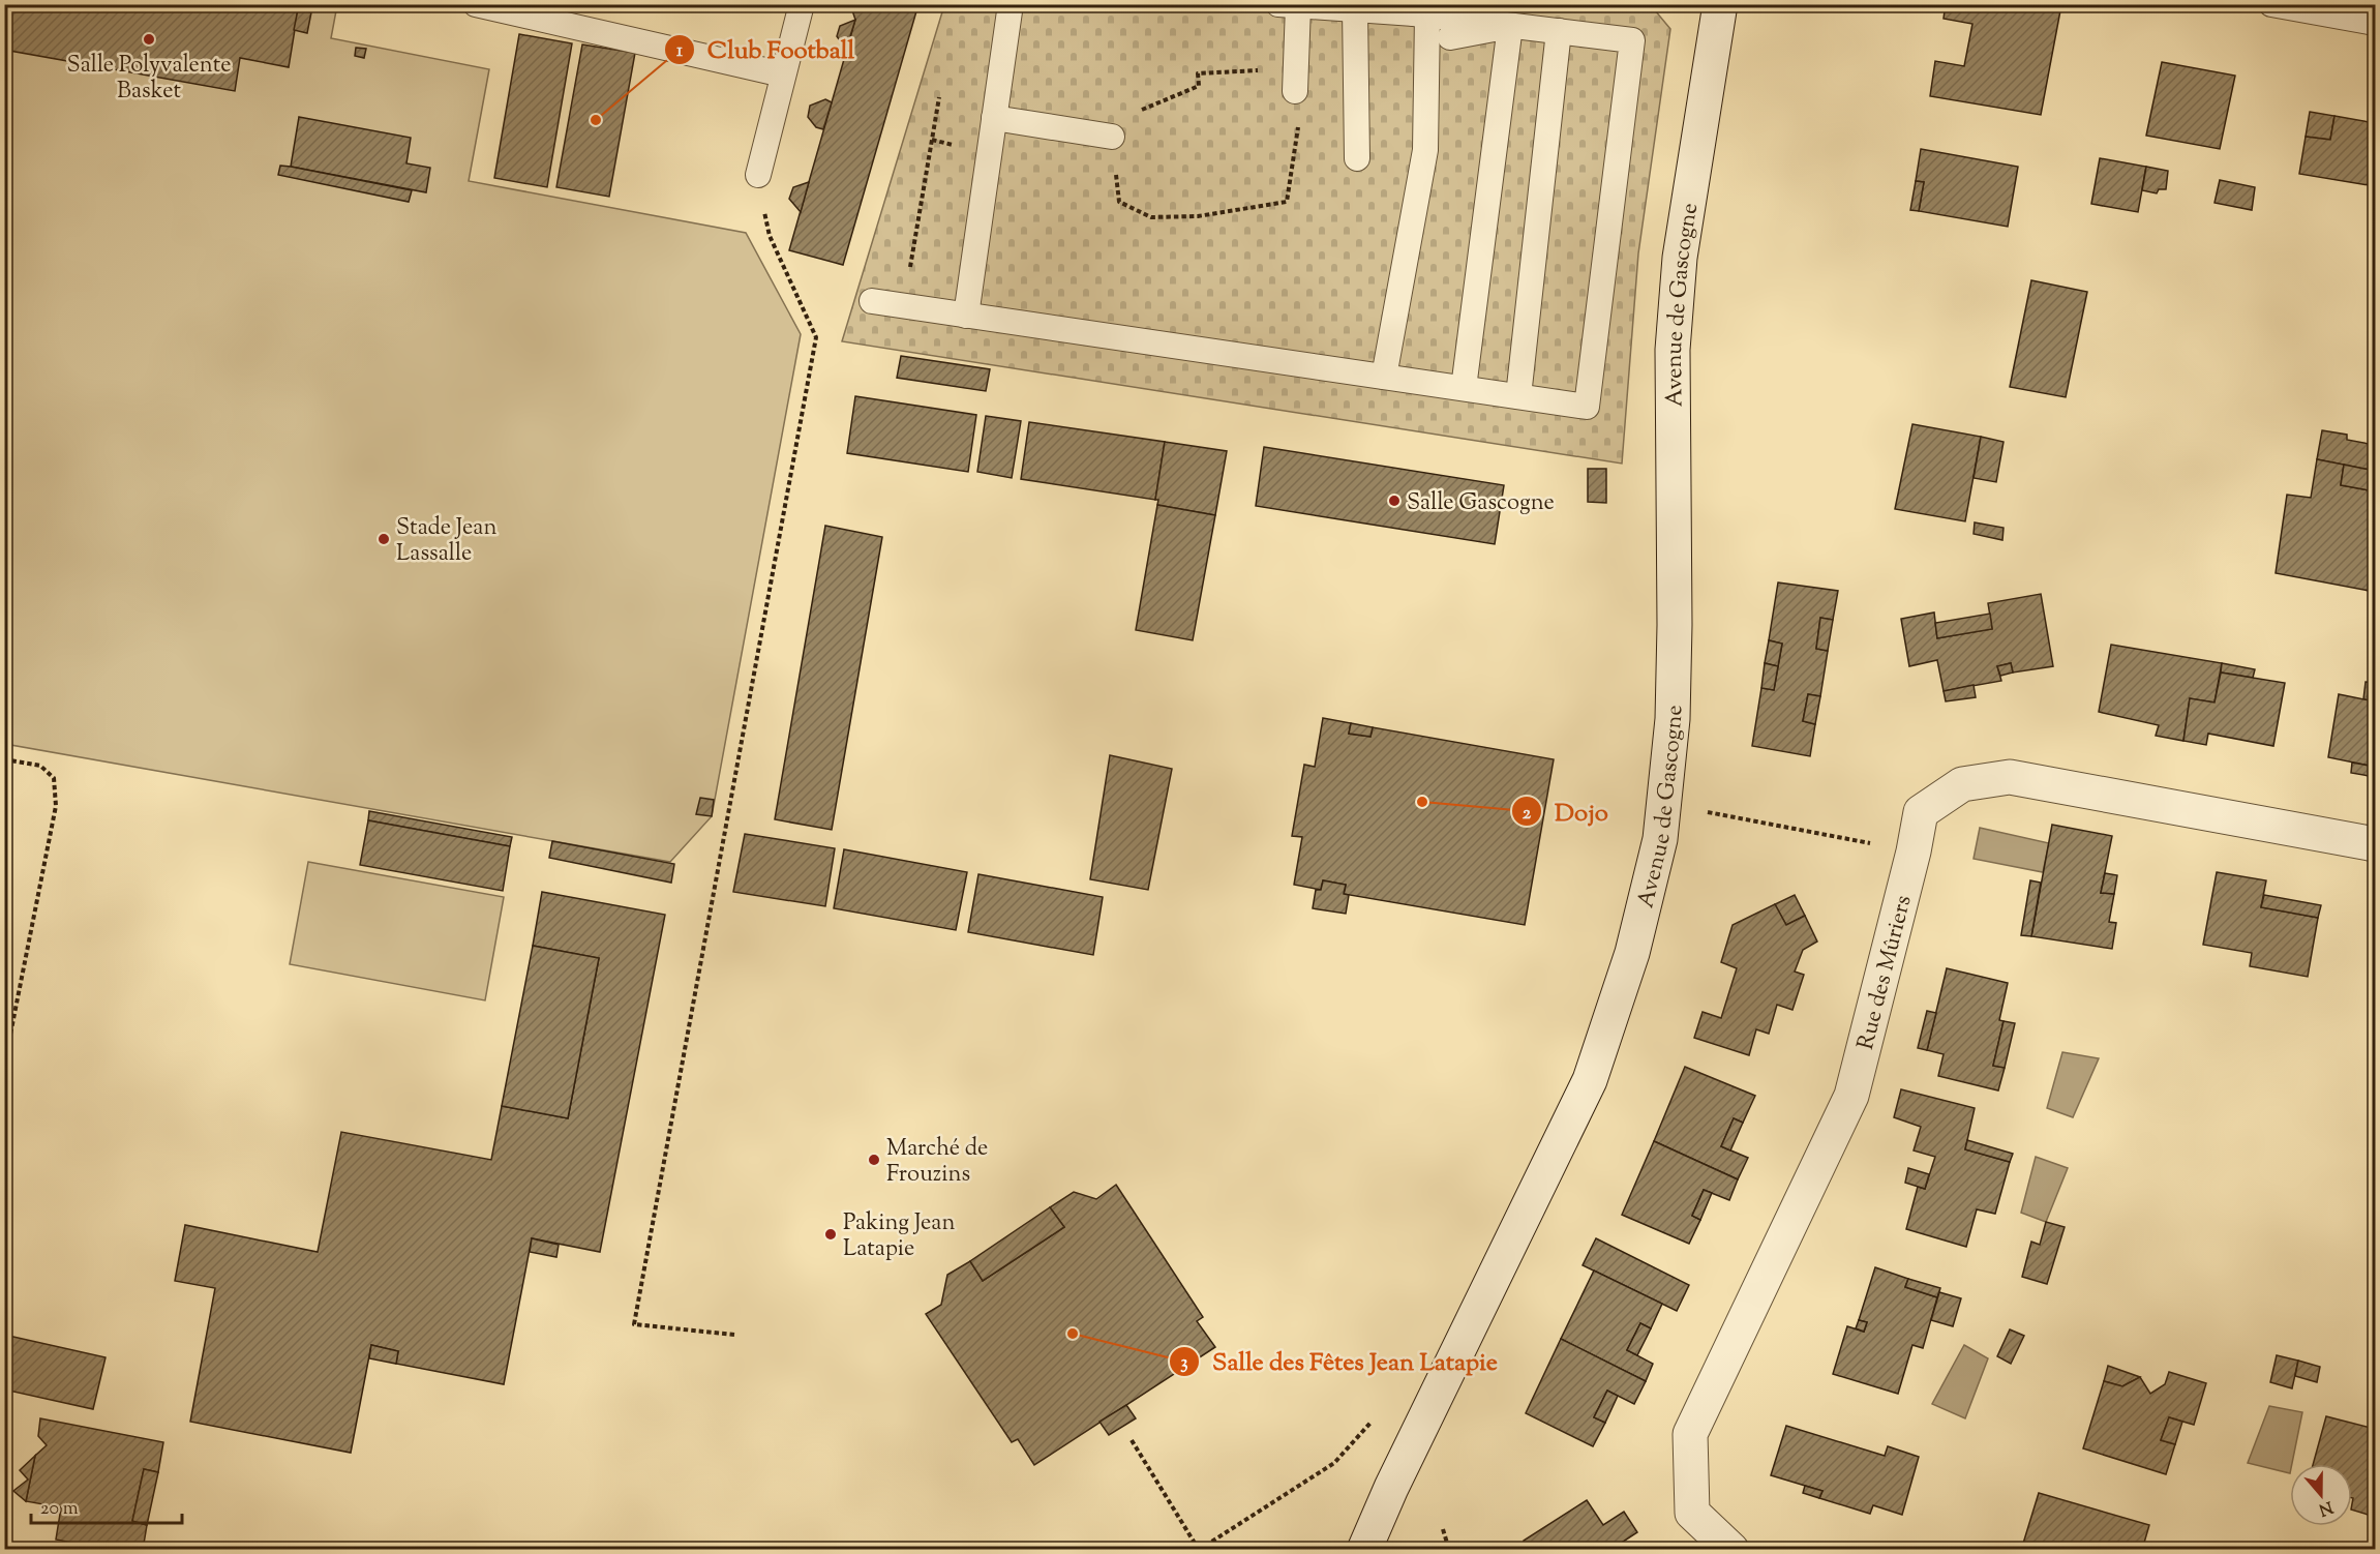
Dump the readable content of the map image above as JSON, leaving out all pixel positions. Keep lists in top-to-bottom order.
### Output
{
  "streets": {
    "main road": ["Avenue de Gascogne", "Rue des Mûriers"]
  },
  "places": [
    "Salle Polyvalente Basket",
    "Club Football",
    "Salle Gascogne",
    "Stade Jean Lassalle",
    "Dojo",
    "Marché de Frouzins",
    "Paking Jean Latapie",
    "Salle des Fêtes Jean Latapie"
  ],
  "scale_bar": "20 m",
  "north": "bottom"
}
